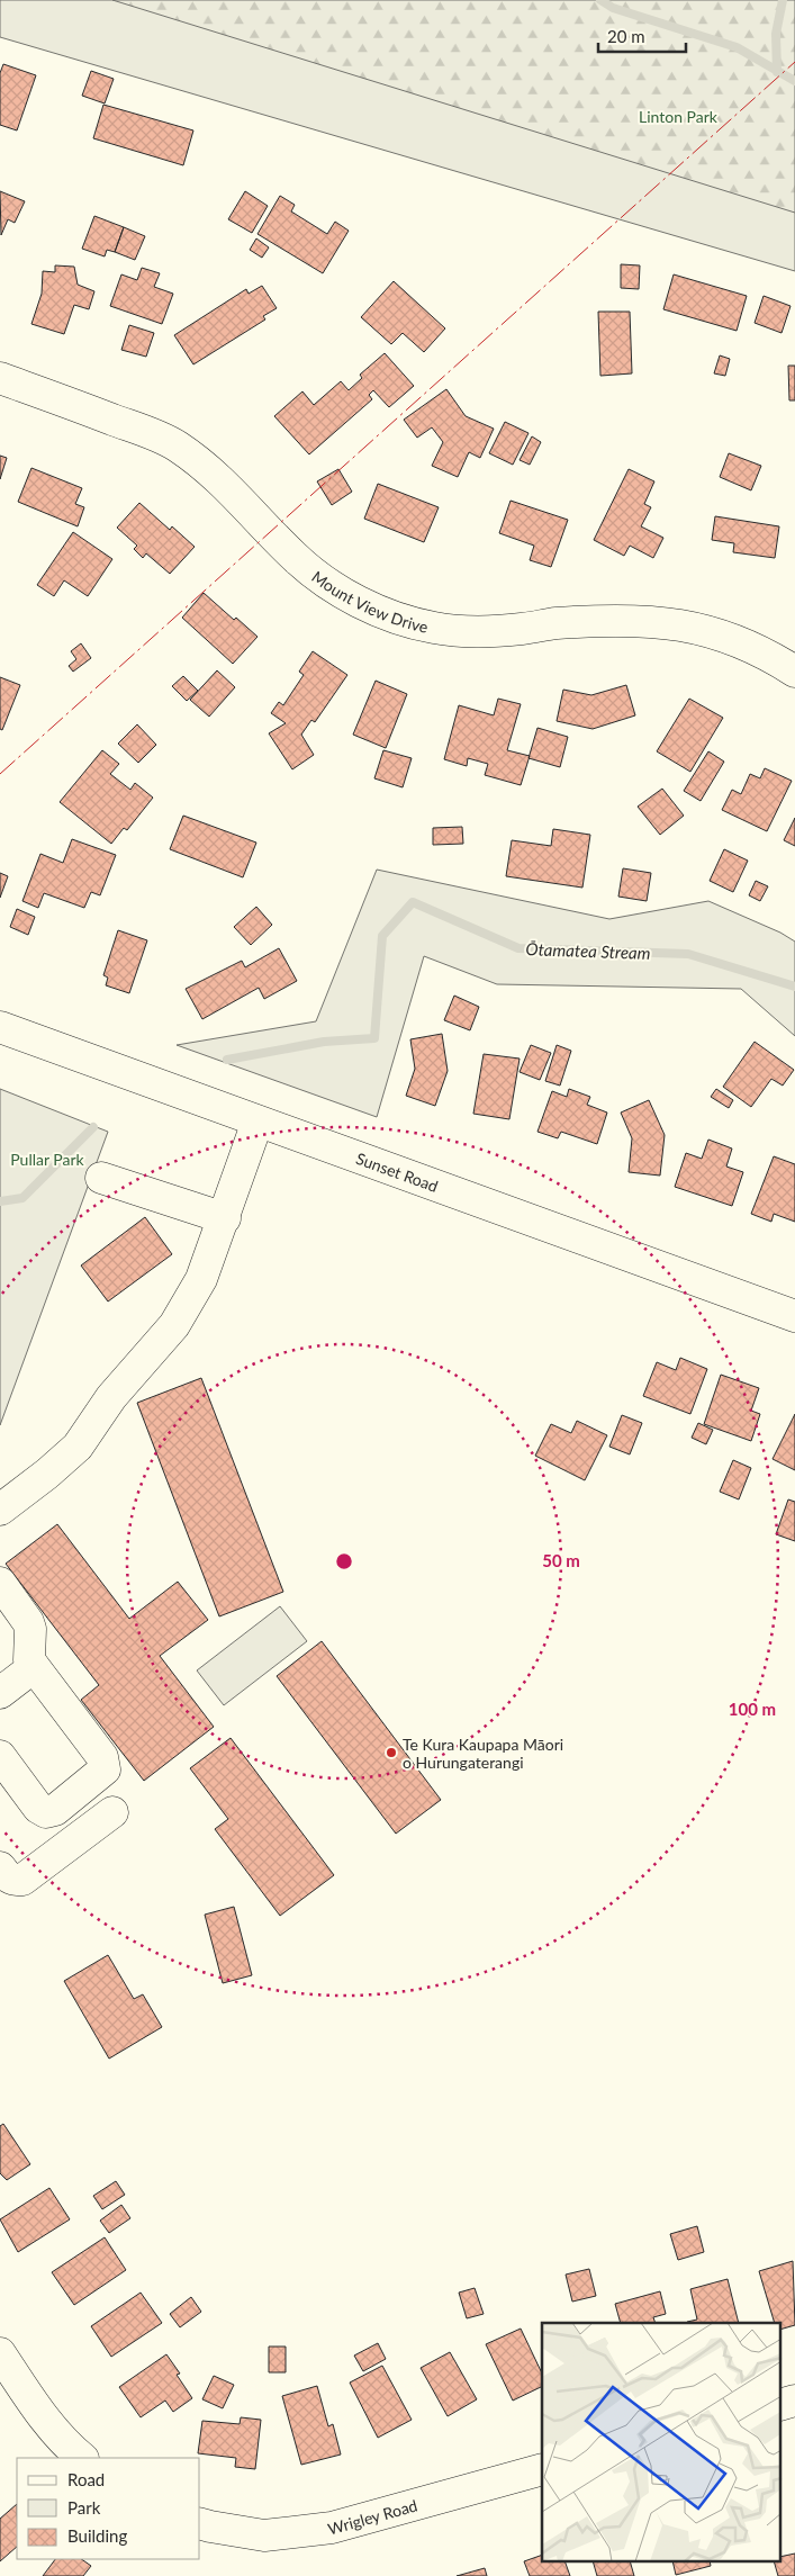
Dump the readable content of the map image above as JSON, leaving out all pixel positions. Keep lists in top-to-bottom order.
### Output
{
  "streets": {
    "street": ["Mount View Drive", "Sunset Road", "Wrigley Road"]
  },
  "water": ["Ōtamatea Stream"],
  "parks": ["Linton Park", "Pullar Park"],
  "places": ["Te Kura Kaupapa Māori o Hurungaterangi"],
  "legend": ["Road", "Park", "Building"],
  "scale_bar": "20 m",
  "rings": ["50 m", "100 m"]
}
